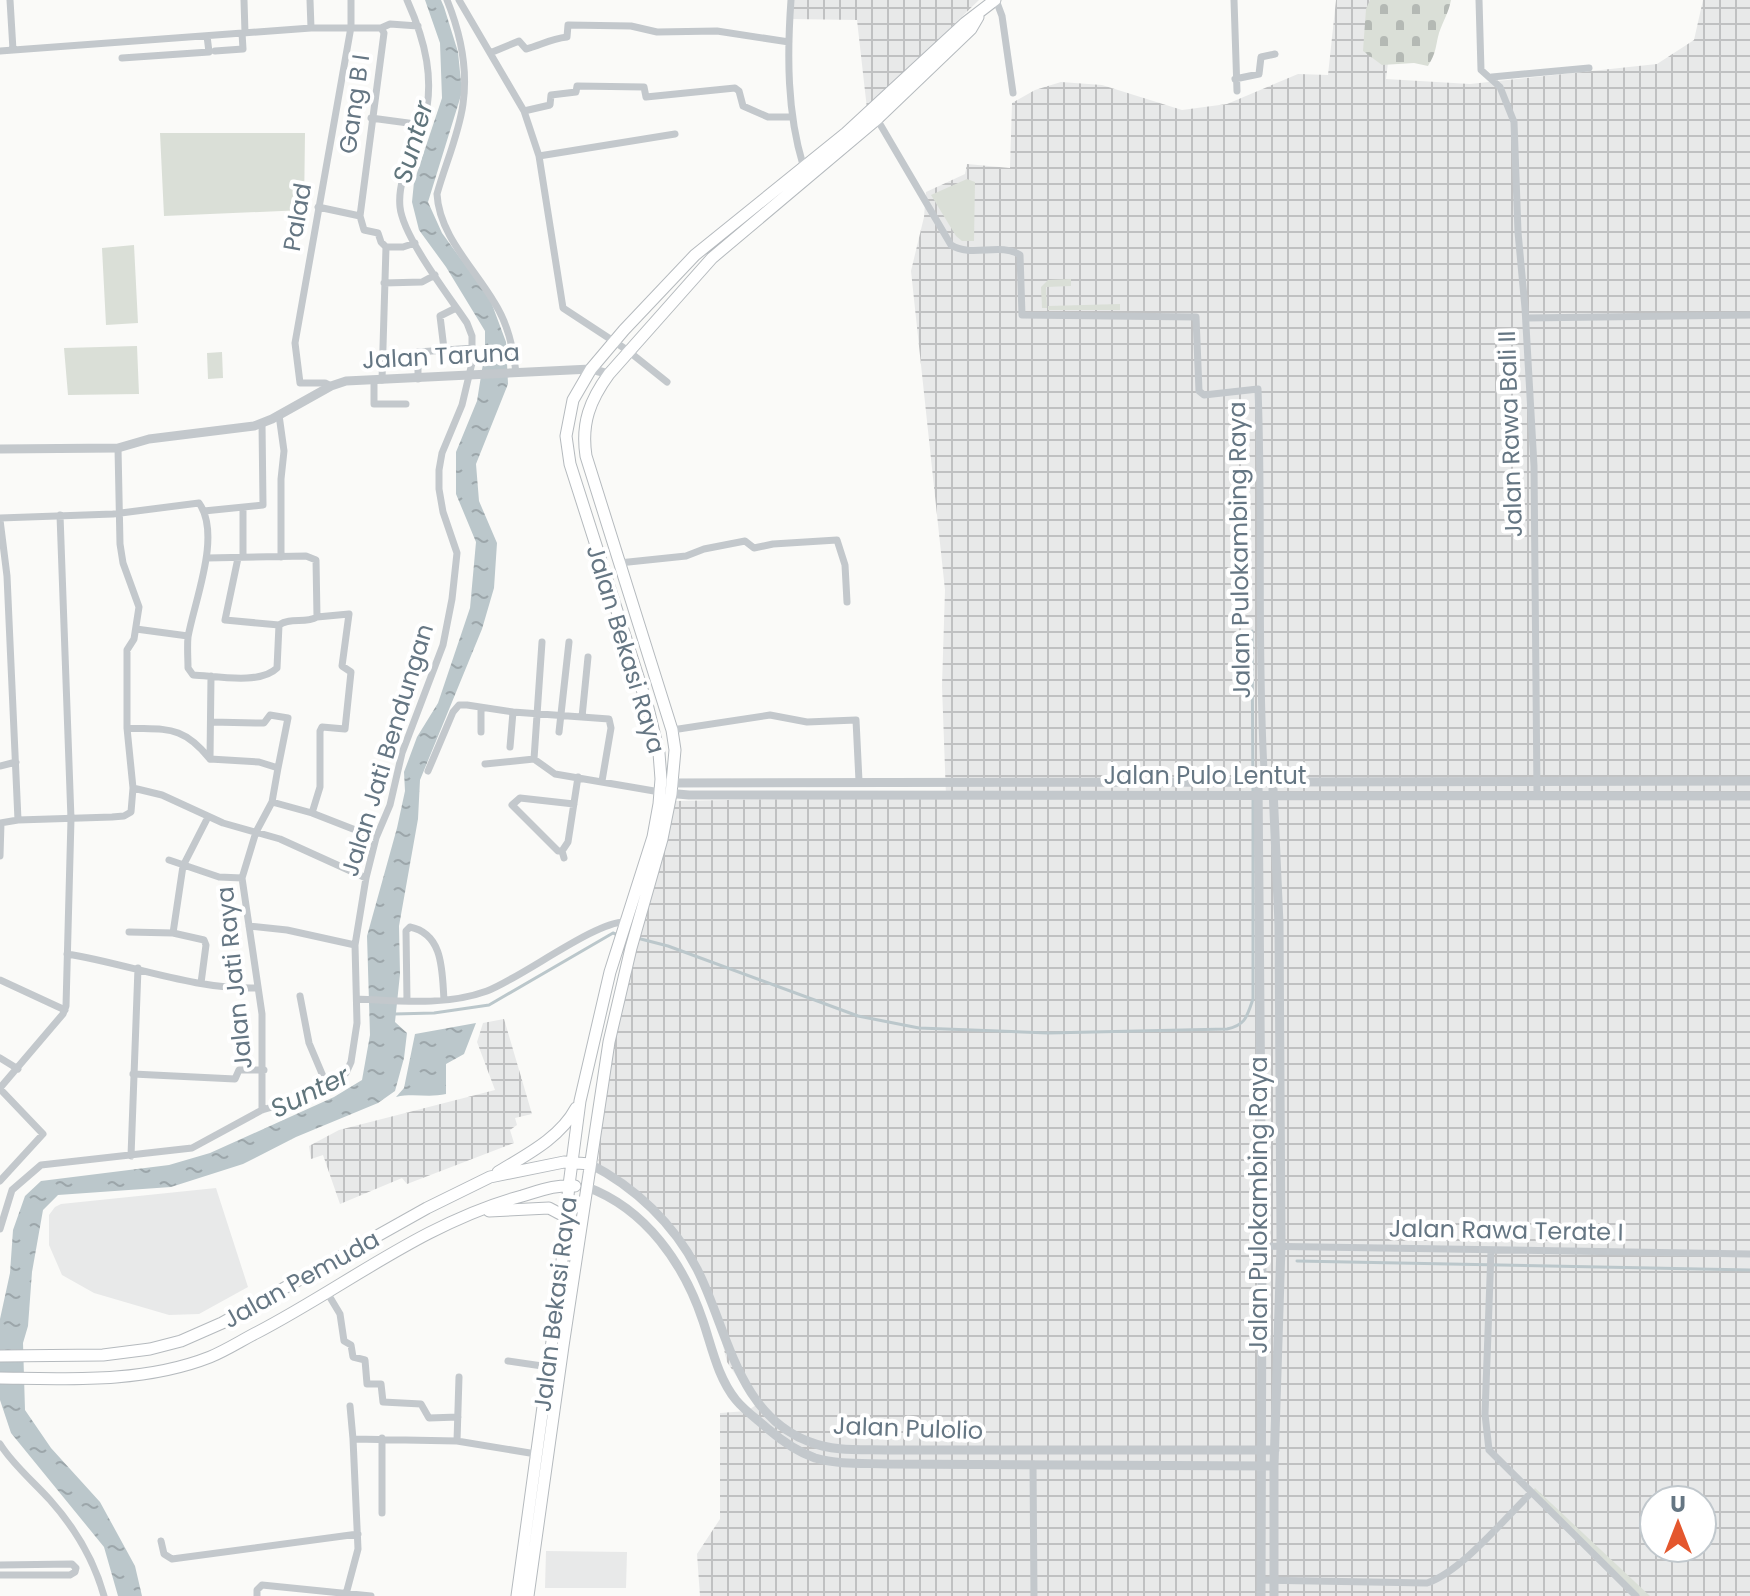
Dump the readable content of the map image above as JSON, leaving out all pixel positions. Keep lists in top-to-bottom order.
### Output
{
  "streets": {
    "main road": ["Jalan Bekasi Raya", "Jalan Pemuda"],
    "street": [
      "Gang B I",
      "Palad",
      "Jalan Taruna",
      "Jalan Rawa Bali II",
      "Jalan Pulokambing Raya",
      "Jalan Jati Bendungan",
      "Jalan Pulo Lentut",
      "Jalan Jati Raya",
      "Jalan Rawa Terate I",
      "Jalan Pulolio"
    ]
  },
  "crossings": [
    ["Gang B I", "Palad"],
    ["Palad", "Jalan Taruna"],
    ["Jalan Taruna", "Jalan Bekasi Raya"],
    ["Jalan Taruna", "Jalan Jati Bendungan"],
    ["Jalan Rawa Bali II", "Jalan Pulo Lentut"],
    ["Jalan Pulokambing Raya", "Jalan Bekasi Raya"],
    ["Jalan Pulokambing Raya", "Jalan Pulo Lentut"],
    ["Jalan Pulokambing Raya", "Jalan Rawa Terate I"],
    ["Jalan Pulokambing Raya", "Jalan Pulolio"],
    ["Jalan Bekasi Raya", "Jalan Pulo Lentut"],
    ["Jalan Bekasi Raya", "Jalan Pemuda"],
    ["Jalan Bekasi Raya", "Jalan Pulolio"],
    ["Jalan Pemuda", "Jalan Pulolio"]
  ],
  "water": ["Sunter"],
  "north": "top"
}
